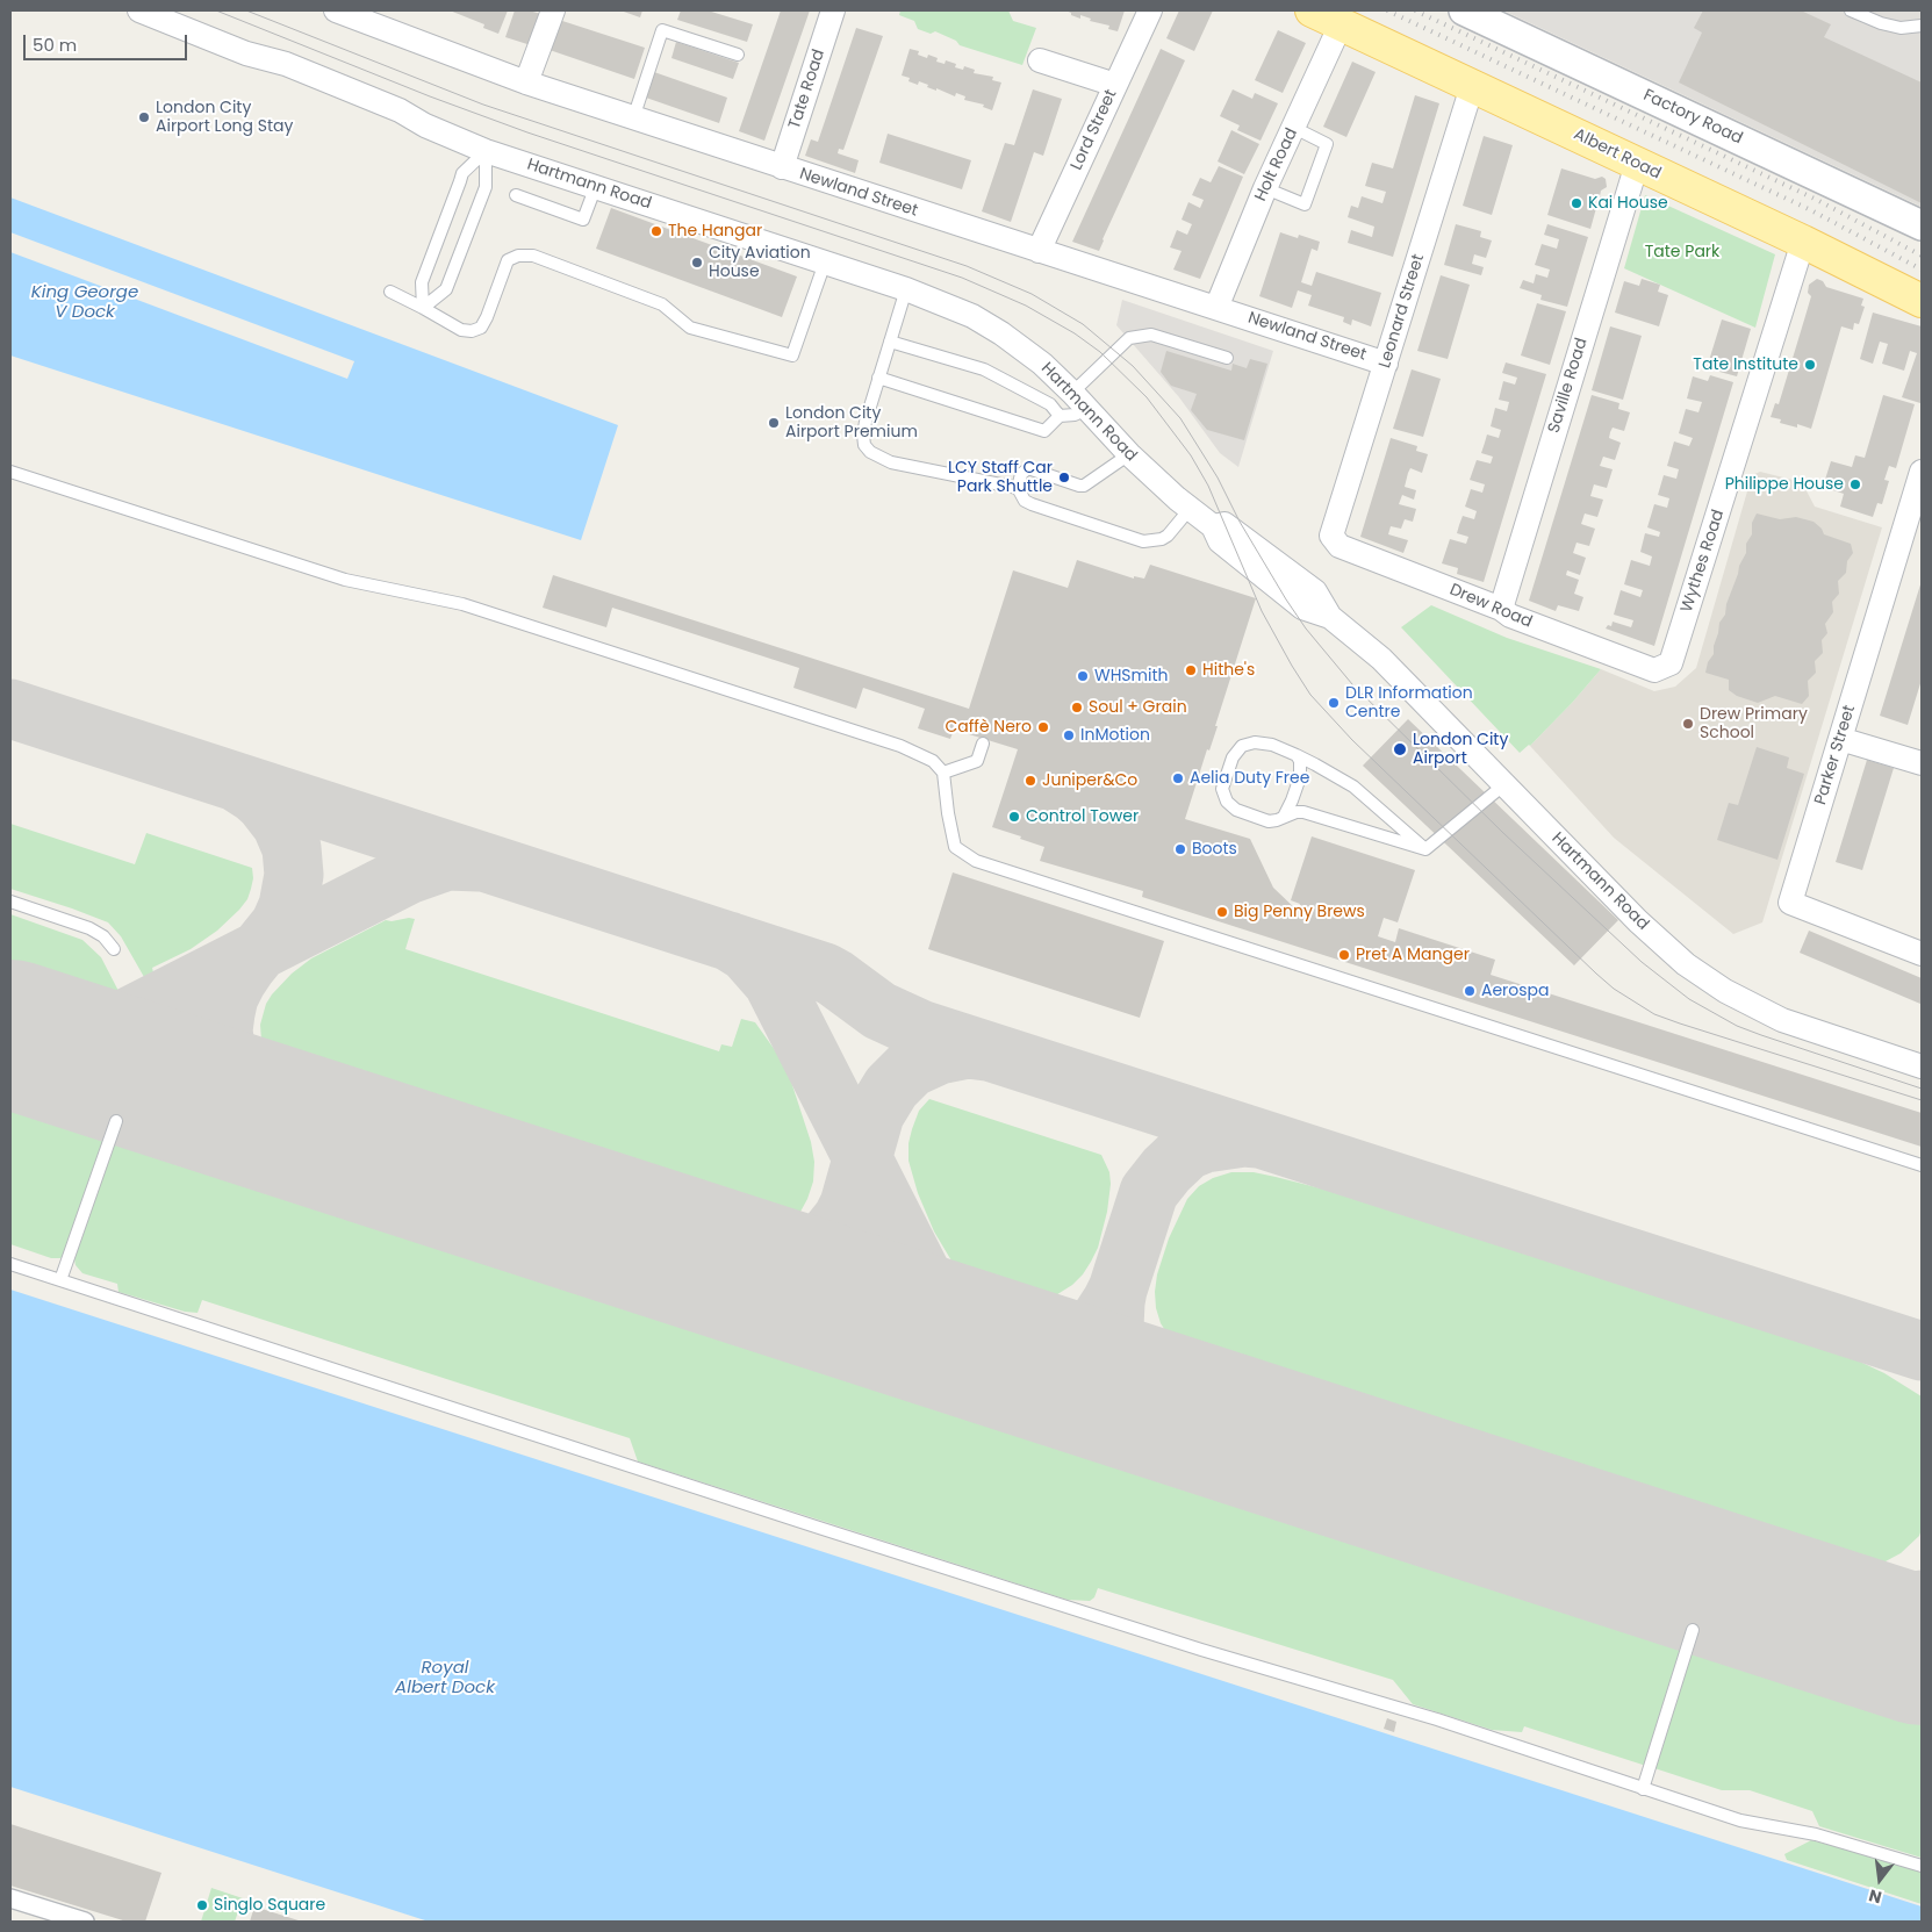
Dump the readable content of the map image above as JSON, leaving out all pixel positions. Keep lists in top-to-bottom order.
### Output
{
  "streets": {
    "main road": ["Albert Road"],
    "street": [
      "Tate Road",
      "Factory Road",
      "Lord Street",
      "Holt Road",
      "Hartmann Road",
      "Newland Street",
      "Leonard Street",
      "Saville Road",
      "Wythes Road",
      "Drew Road",
      "Parker Street"
    ]
  },
  "crossings": [
    ["Tate Road", "Newland Street"],
    ["Lord Street", "Newland Street"],
    ["Albert Road", "Holt Road"],
    ["Albert Road", "Leonard Street"],
    ["Albert Road", "Saville Road"],
    ["Albert Road", "Wythes Road"],
    ["Holt Road", "Newland Street"],
    ["Newland Street", "Leonard Street"],
    ["Leonard Street", "Drew Road"],
    ["Saville Road", "Drew Road"],
    ["Wythes Road", "Drew Road"]
  ],
  "water": ["King George V Dock", "Royal Albert Dock"],
  "parks": ["Tate Park"],
  "places": [
    "London City Airport Long Stay",
    "Kai House",
    "The Hangar",
    "City Aviation House",
    "Tate Institute",
    "London City Airport Premium",
    "LCY Staff Car Park Shuttle",
    "Philippe House",
    "Hithe's",
    "WHSmith",
    "DLR Information Centre",
    "Soul + Grain",
    "Drew Primary School",
    "Caffè Nero",
    "InMotion",
    "London City Airport",
    "Aelia Duty Free",
    "Juniper&Co",
    "Control Tower",
    "Boots",
    "Big Penny Brews",
    "Pret A Manger",
    "Aerospa",
    "Singlo Square"
  ],
  "scale_bar": "50 m",
  "north": "bottom"
}
